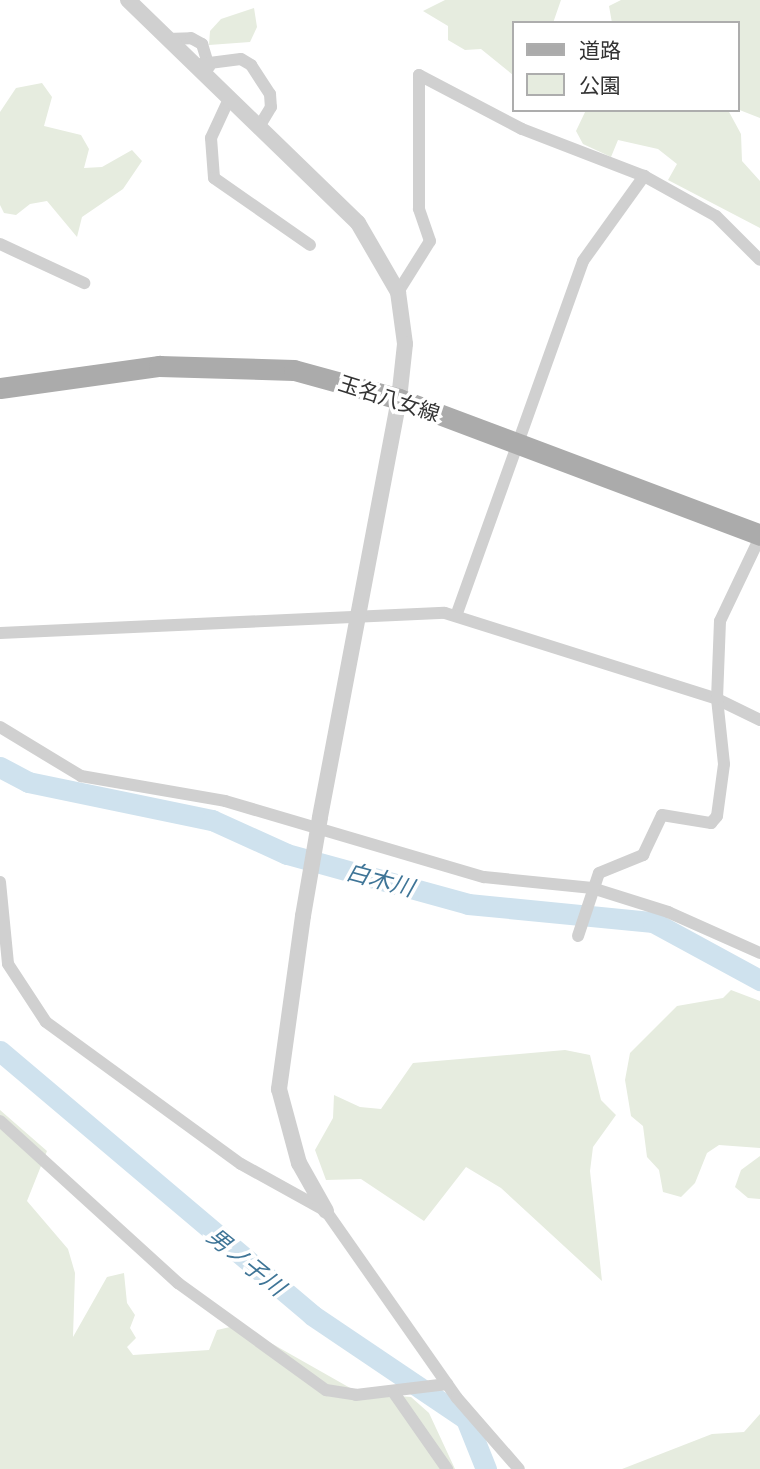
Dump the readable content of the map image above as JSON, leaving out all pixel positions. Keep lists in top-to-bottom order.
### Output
{
  "streets": {
    "main road": ["玉名八女線"]
  },
  "water": ["白木川", "男ノ子川"],
  "legend": ["道路", "公園"]
}
